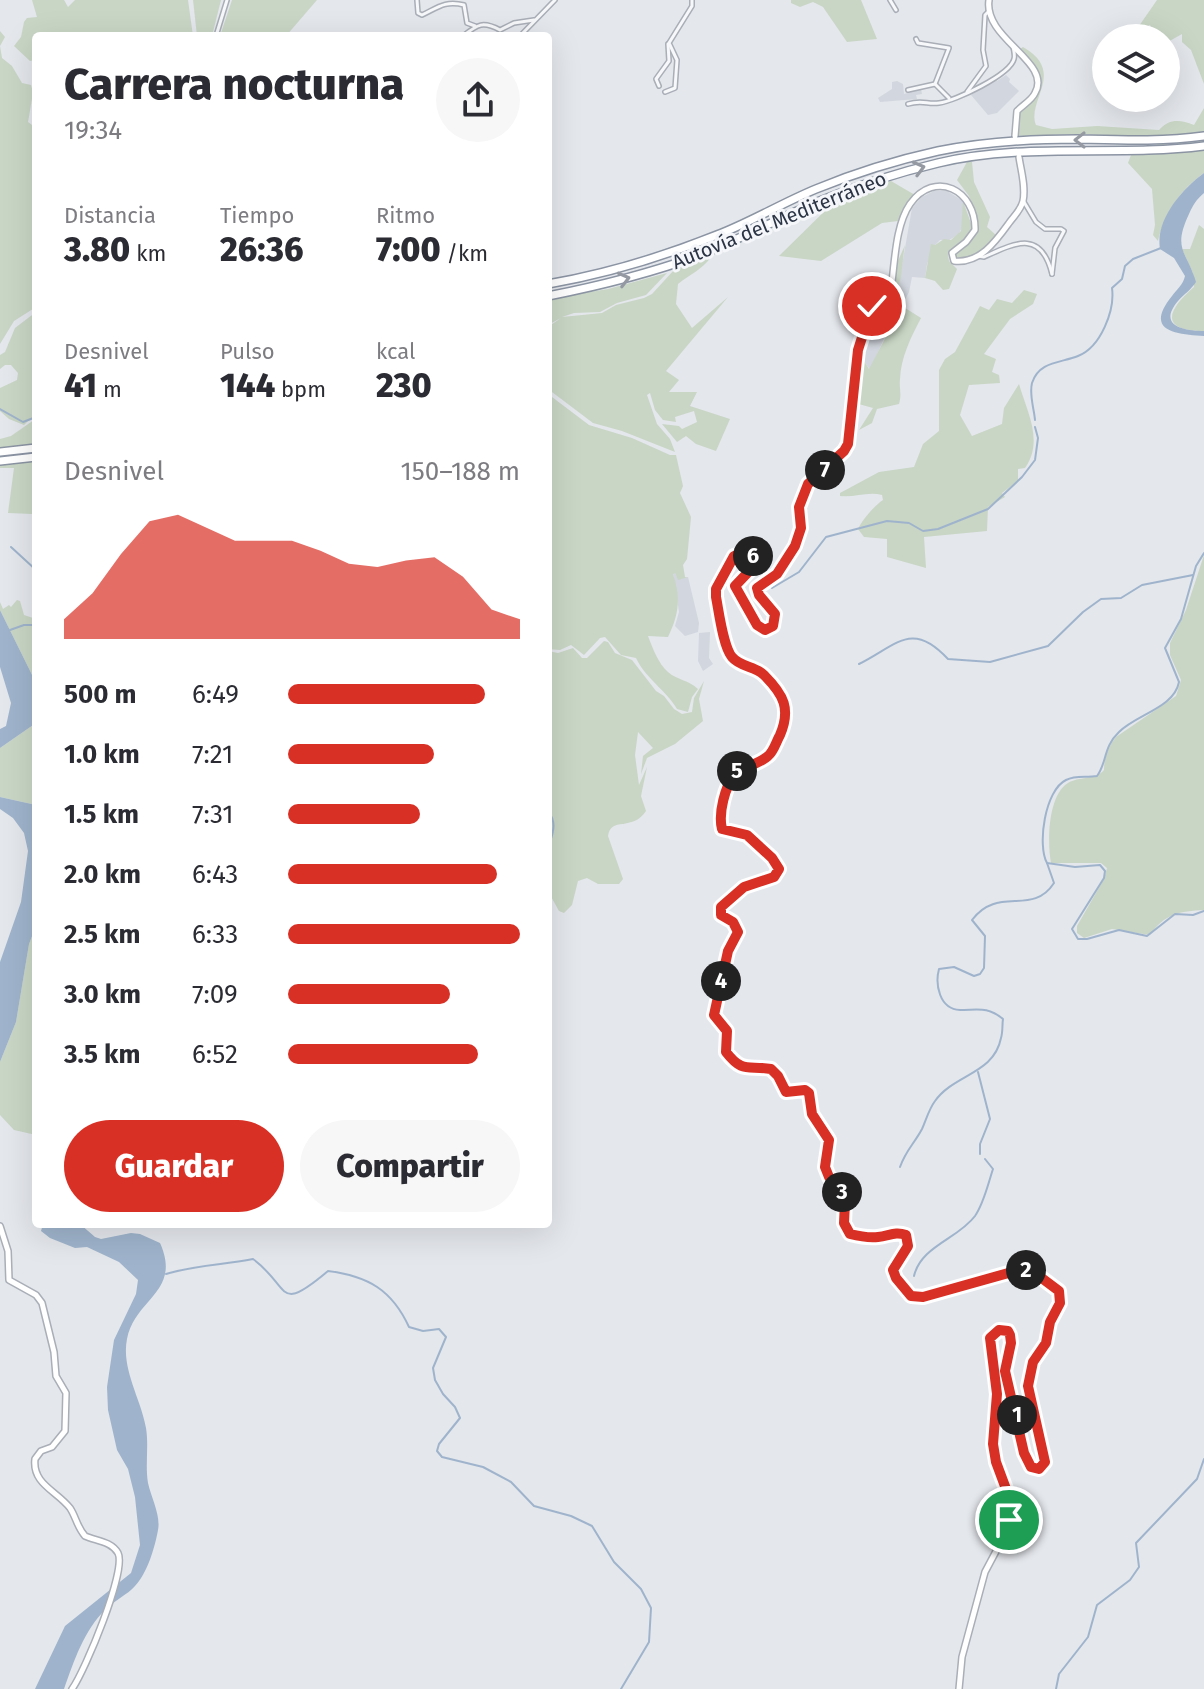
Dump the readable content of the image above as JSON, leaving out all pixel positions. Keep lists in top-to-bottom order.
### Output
{
  "streets": {
    "highway": ["Autovía del Mediterráneo"]
  },
  "page": {
    "heading": ["Carrera nocturna", "19:34"],
    "stats": [
      ["Distancia", "3.80 km"],
      ["Tiempo", "26:36"],
      ["Ritmo", "7:00 /km"],
      ["Desnivel", "41 m"],
      ["Pulso", "144 bpm"],
      ["kcal", "230"]
    ],
    "chart": ["Desnivel", "150–188 m"],
    "pins": [
      "7",
      "6",
      "5",
      "4",
      "3",
      "2",
      "1"
    ],
    "list": [
      {
        "name": "500 m",
        "note": "6:49"
      },
      {
        "name": "1.0 km",
        "note": "7:21"
      },
      {
        "name": "1.5 km",
        "note": "7:31"
      },
      {
        "name": "2.0 km",
        "note": "6:43"
      },
      {
        "name": "2.5 km",
        "note": "6:33"
      },
      {
        "name": "3.0 km",
        "note": "7:09"
      },
      {
        "name": "3.5 km",
        "note": "6:52"
      }
    ],
    "buttons": ["Guardar", "Compartir"]
  }
}
